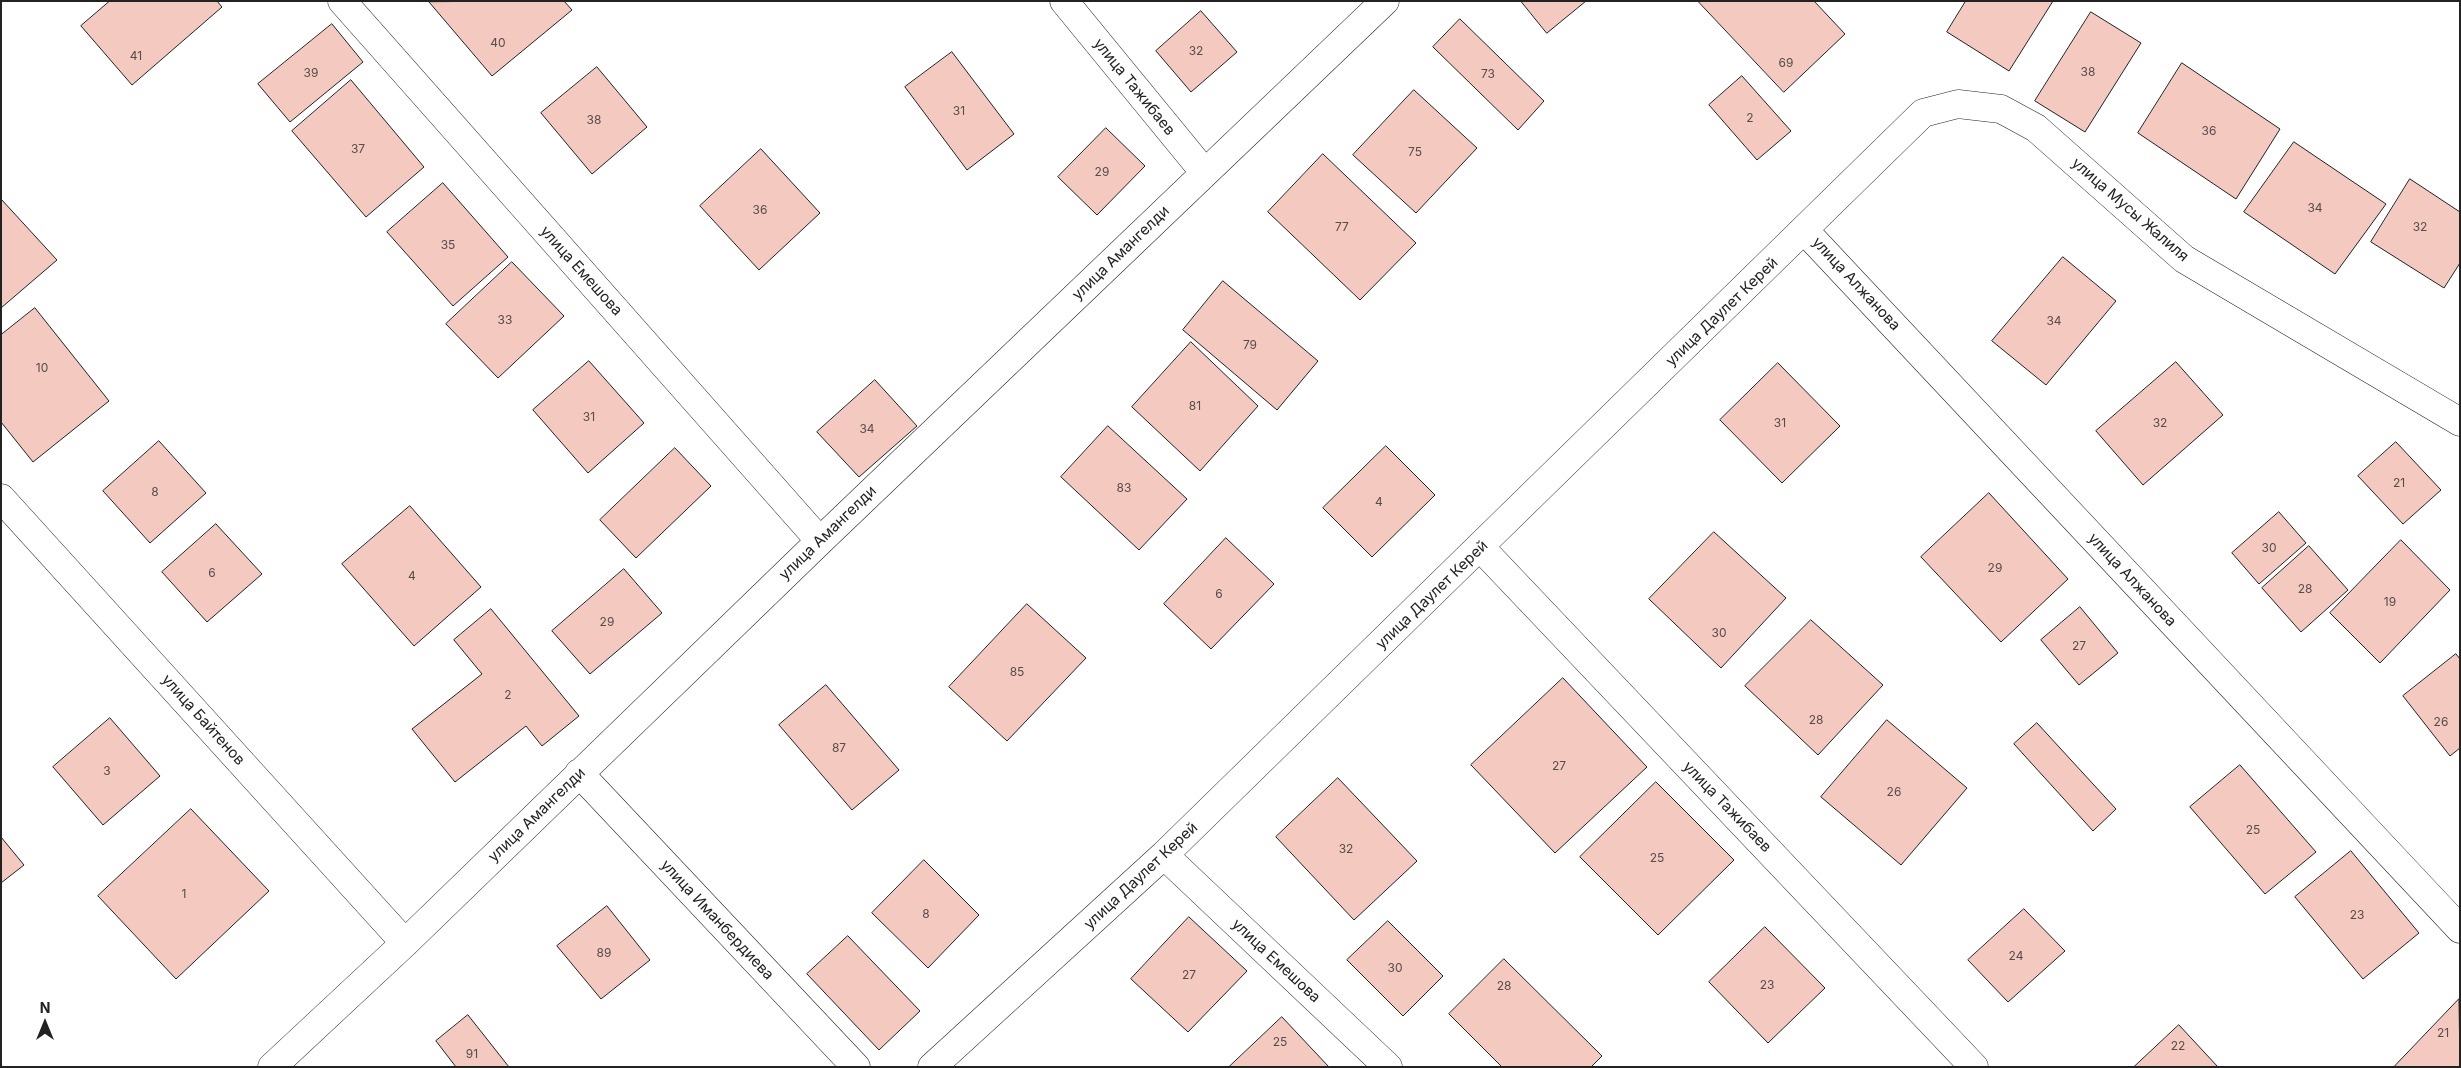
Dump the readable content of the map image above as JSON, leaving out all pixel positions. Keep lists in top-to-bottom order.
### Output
{
  "streets": {
    "street": [
      "улица Тажибаев",
      "улица Мусы Жалиля",
      "улица Амангелди",
      "улица Емешова",
      "улица Алжанова",
      "улица Даулет Керей",
      "улица Байтенов",
      "улица Иманбердиева"
    ]
  },
  "crossings": [
    ["улица Тажибаев", "улица Амангелди"],
    ["улица Тажибаев", "улица Даулет Керей"],
    ["улица Мусы Жалиля", "улица Даулет Керей"],
    ["улица Амангелди", "улица Емешова"],
    ["улица Амангелди", "улица Байтенов"],
    ["улица Амангелди", "улица Иманбердиева"],
    ["улица Емешова", "улица Даулет Керей"],
    ["улица Алжанова", "улица Даулет Керей"]
  ],
  "house_numbers": [
    "40",
    "32",
    "41",
    "69",
    "38",
    "39",
    "73",
    "31",
    "2",
    "38",
    "36",
    "37",
    "75",
    "29",
    "34",
    "36",
    "77",
    "32",
    "35",
    "33",
    "34",
    "79",
    "10",
    "81",
    "31",
    "31",
    "32",
    "34",
    "21",
    "83",
    "8",
    "4",
    "30",
    "29",
    "6",
    "4",
    "28",
    "6",
    "19",
    "29",
    "30",
    "27",
    "85",
    "2",
    "28",
    "26",
    "87",
    "27",
    "3",
    "26",
    "25",
    "32",
    "25",
    "1",
    "8",
    "23",
    "89",
    "24",
    "30",
    "27",
    "23",
    "28",
    "21",
    "25",
    "22",
    "91"
  ],
  "north": "top"
}
